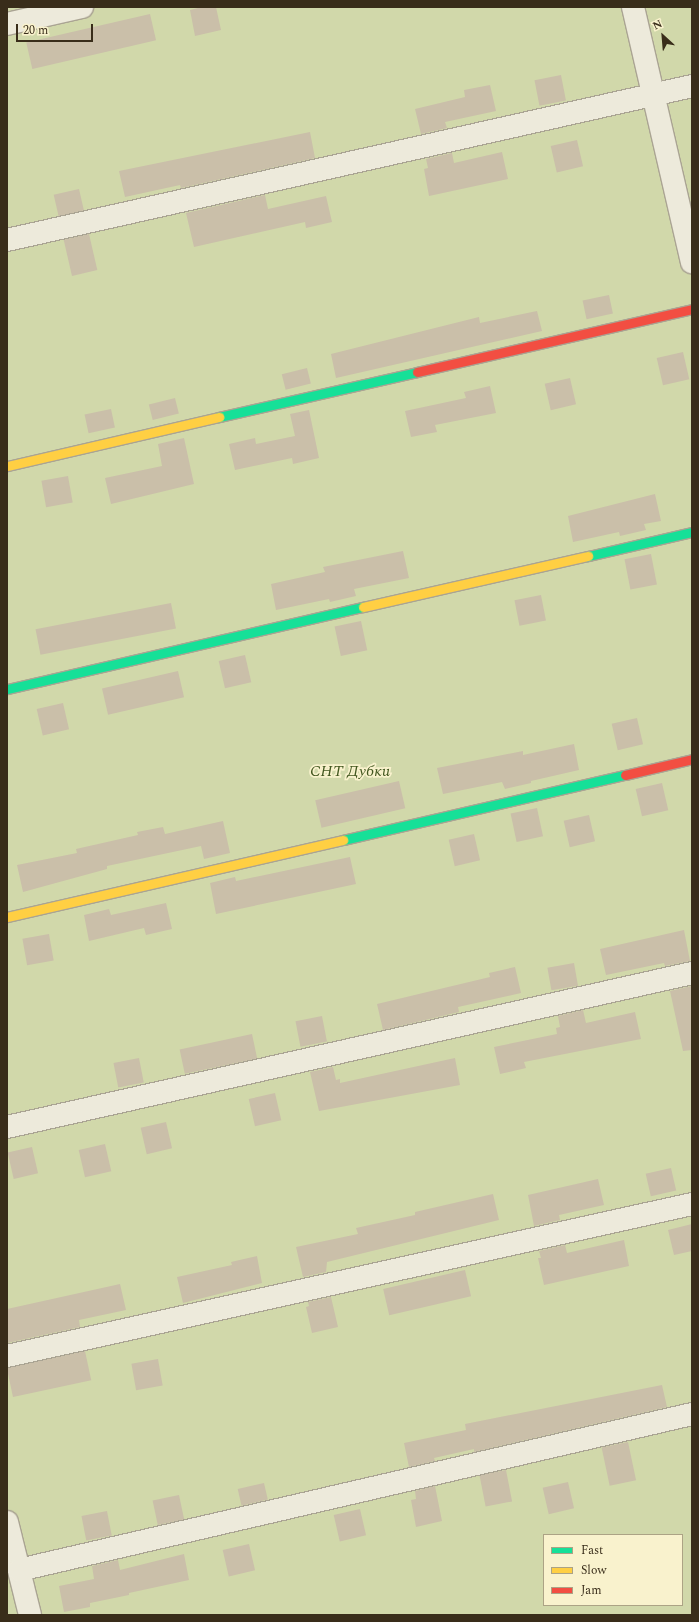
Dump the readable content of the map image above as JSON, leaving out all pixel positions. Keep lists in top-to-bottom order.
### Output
{
  "parks": ["СНТ Дубки"],
  "legend": ["Fast", "Slow", "Jam"],
  "scale_bar": "20 m",
  "north": "top left"
}
